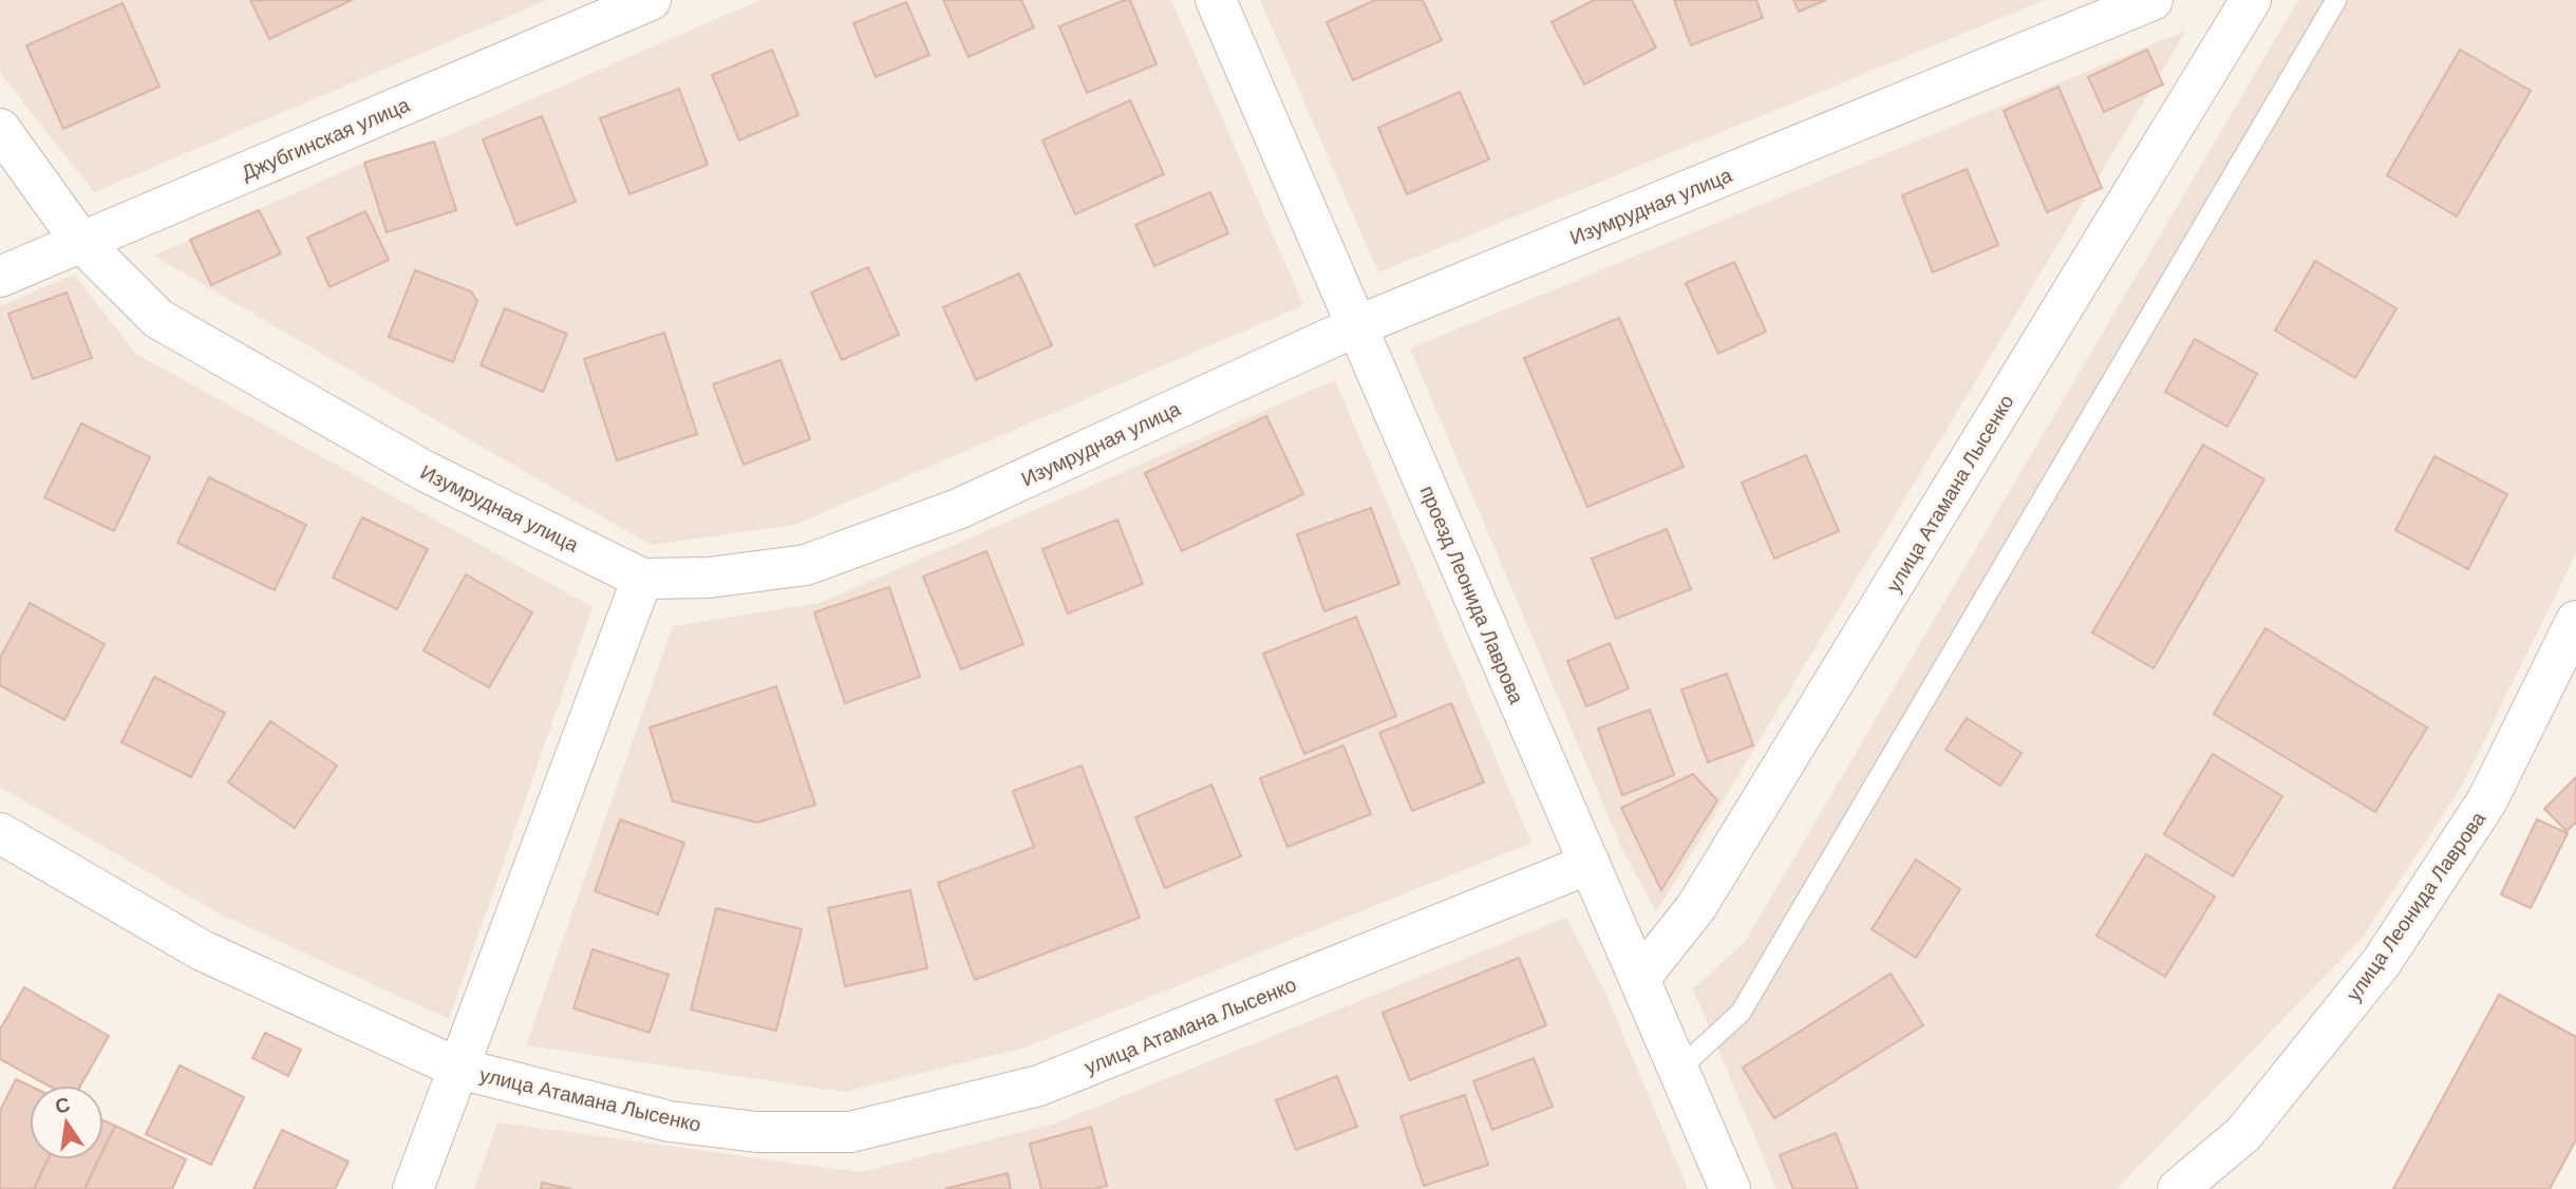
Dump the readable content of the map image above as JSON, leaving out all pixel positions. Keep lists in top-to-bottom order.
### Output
{
  "streets": {
    "street": [
      "Джубгинская улица",
      "Изумрудная улица",
      "улица Атамана Лысенко",
      "проезд Леонида Лаврова",
      "улица Леонида Лаврова"
    ]
  },
  "crossings": [
    ["Джубгинская улица", "Изумрудная улица"],
    ["Изумрудная улица", "проезд Леонида Лаврова"],
    ["улица Атамана Лысенко", "проезд Леонида Лаврова"]
  ],
  "north": "top"
}
